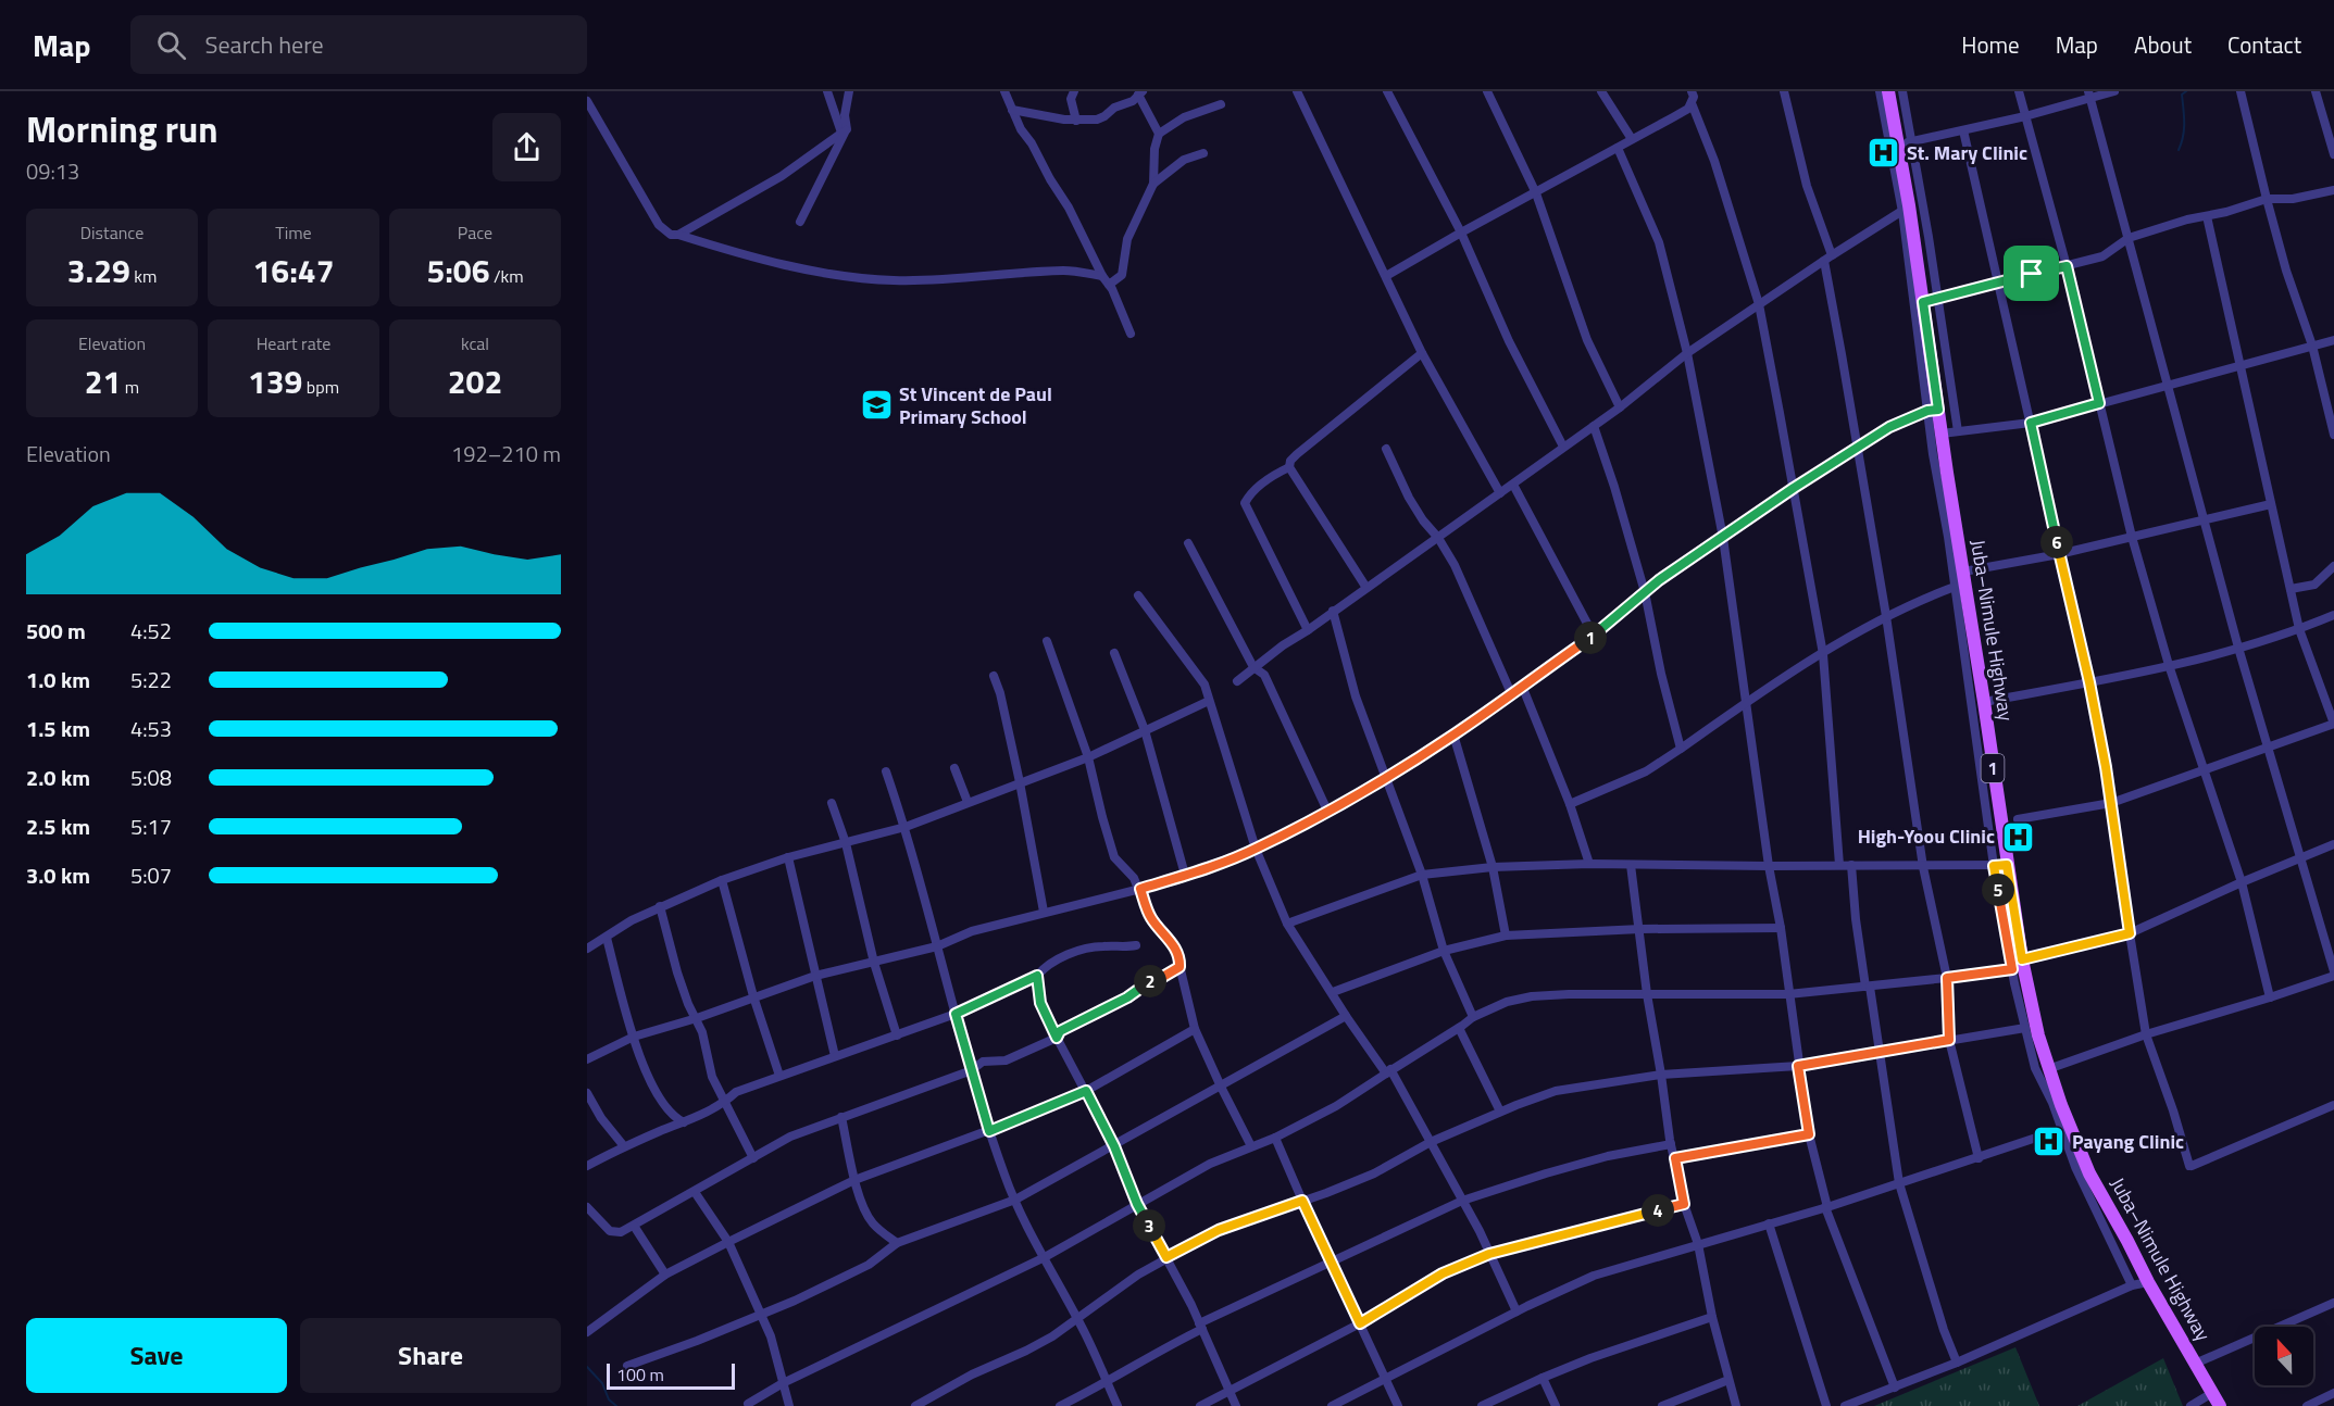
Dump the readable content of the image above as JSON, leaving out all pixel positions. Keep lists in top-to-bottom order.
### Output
{
  "streets": {
    "main road": ["Juba–Nimule Highway", "1"]
  },
  "places": {
    "hospital": ["St. Mary Clinic", "High-Yoou Clinic", "Payang Clinic"],
    "school or university": ["St Vincent de Paul Primary School"]
  },
  "scale_bar": "100 m",
  "north": "top",
  "page": {
    "header": "Map",
    "search": "Search here",
    "nav": [
      "Home",
      "Map",
      "About",
      "Contact"
    ],
    "heading": ["Morning run", "09:13"],
    "stats": [
      ["Distance", "3.29 km"],
      ["Time", "16:47"],
      ["Pace", "5:06 /km"],
      ["Elevation", "21 m"],
      ["Heart rate", "139 bpm"],
      ["kcal", "202"]
    ],
    "chart": ["Elevation", "192–210 m"],
    "pins": [
      "6",
      "1",
      "5",
      "2",
      "4",
      "3"
    ],
    "list": [
      {
        "name": "500 m",
        "note": "4:52"
      },
      {
        "name": "1.0 km",
        "note": "5:22"
      },
      {
        "name": "1.5 km",
        "note": "4:53"
      },
      {
        "name": "2.0 km",
        "note": "5:08"
      },
      {
        "name": "2.5 km",
        "note": "5:17"
      },
      {
        "name": "3.0 km",
        "note": "5:07"
      }
    ],
    "buttons": ["Save", "Share"],
    "scale": "100 m"
  }
}
